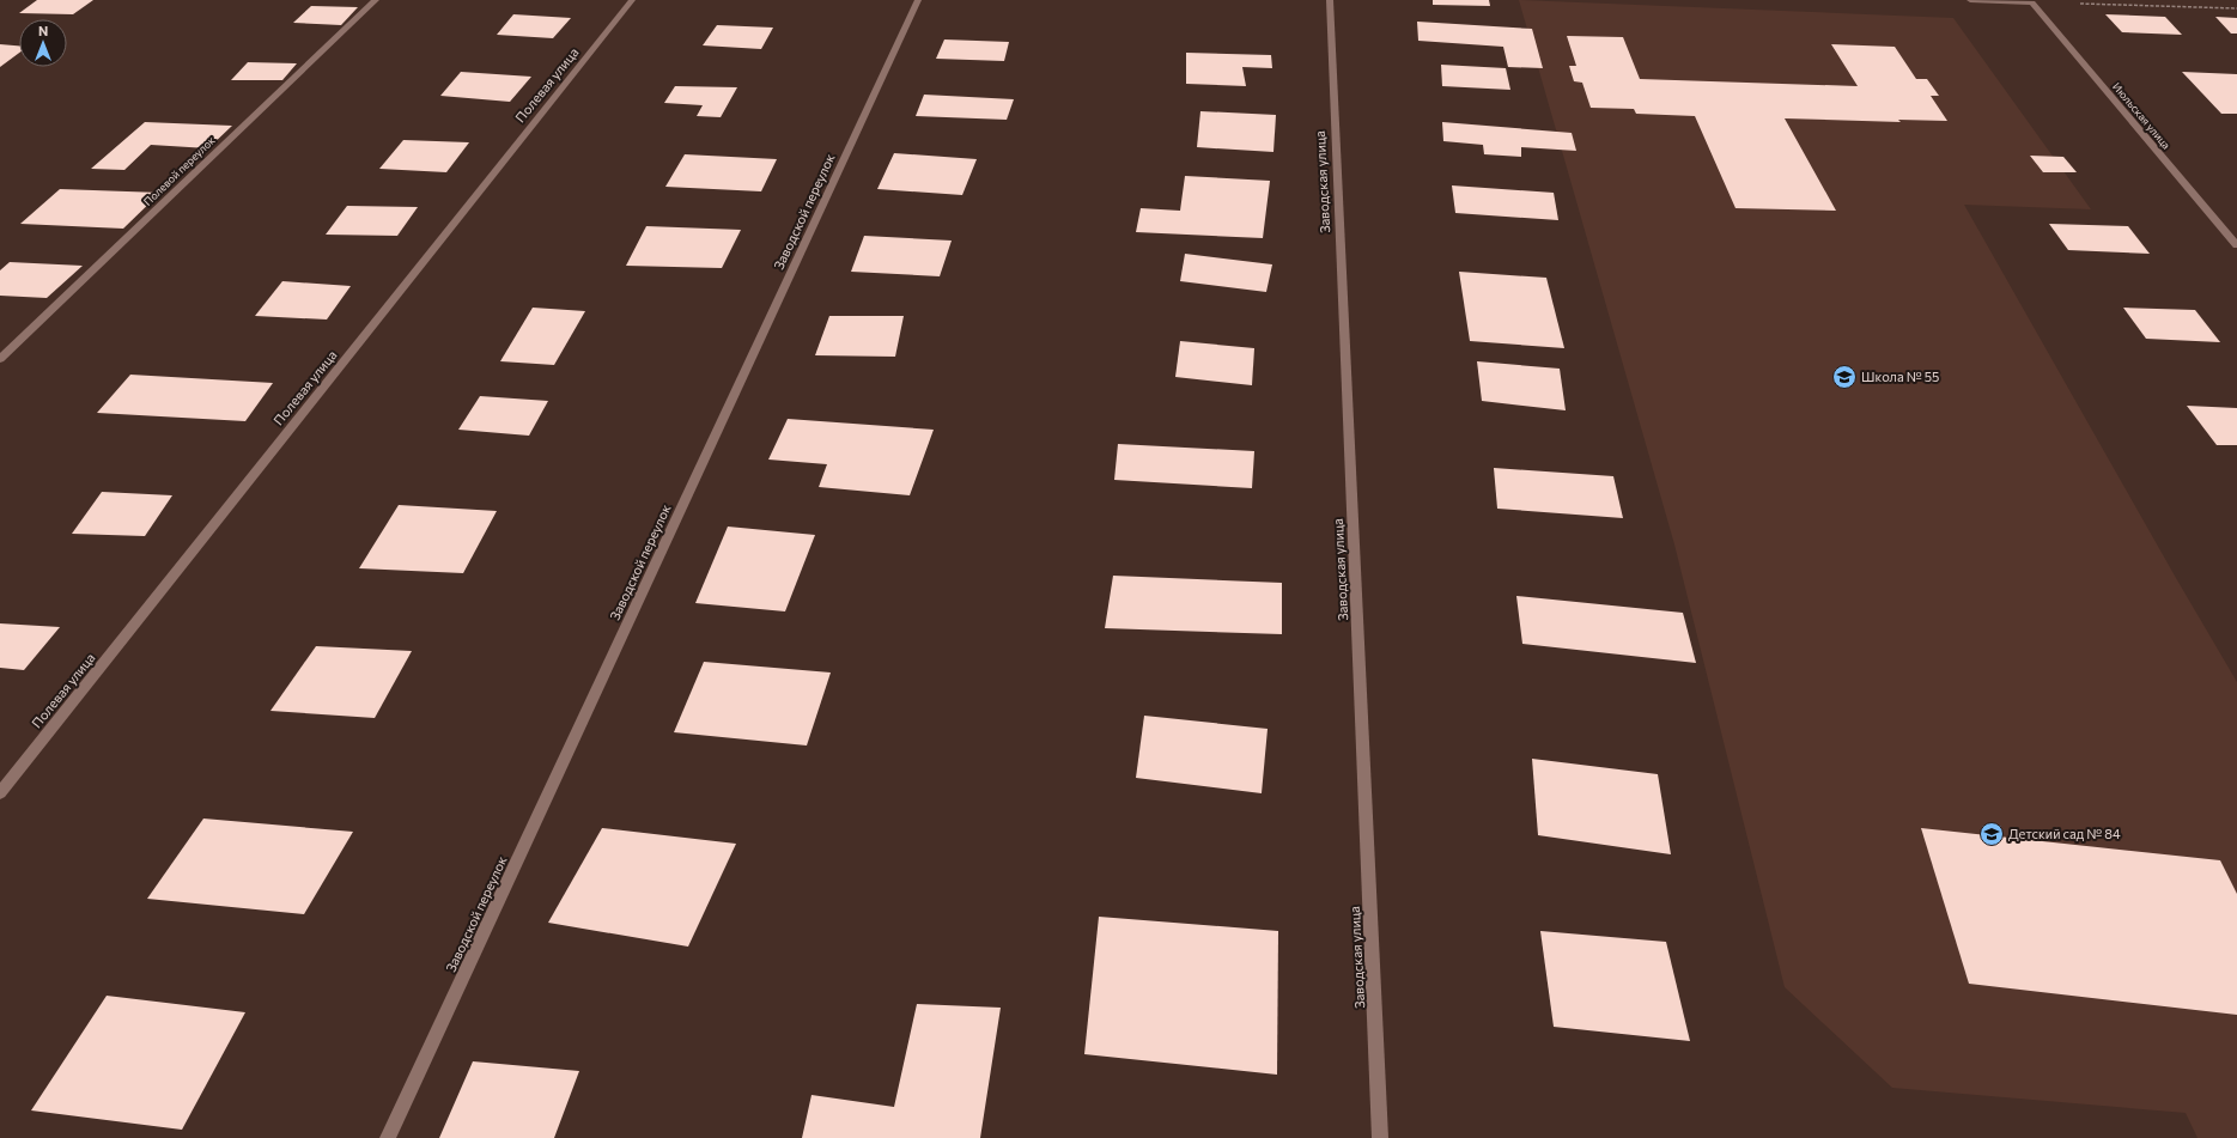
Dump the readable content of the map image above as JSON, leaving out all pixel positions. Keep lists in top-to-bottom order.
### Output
{
  "streets": {
    "street": [
      "Полевая улица",
      "Июльская улица",
      "Полевой переулок",
      "Заводская улица",
      "Заводской переулок"
    ]
  },
  "places": {
    "school or university": ["Школа № 55", "Детский сад № 84"]
  },
  "north": "top"
}
